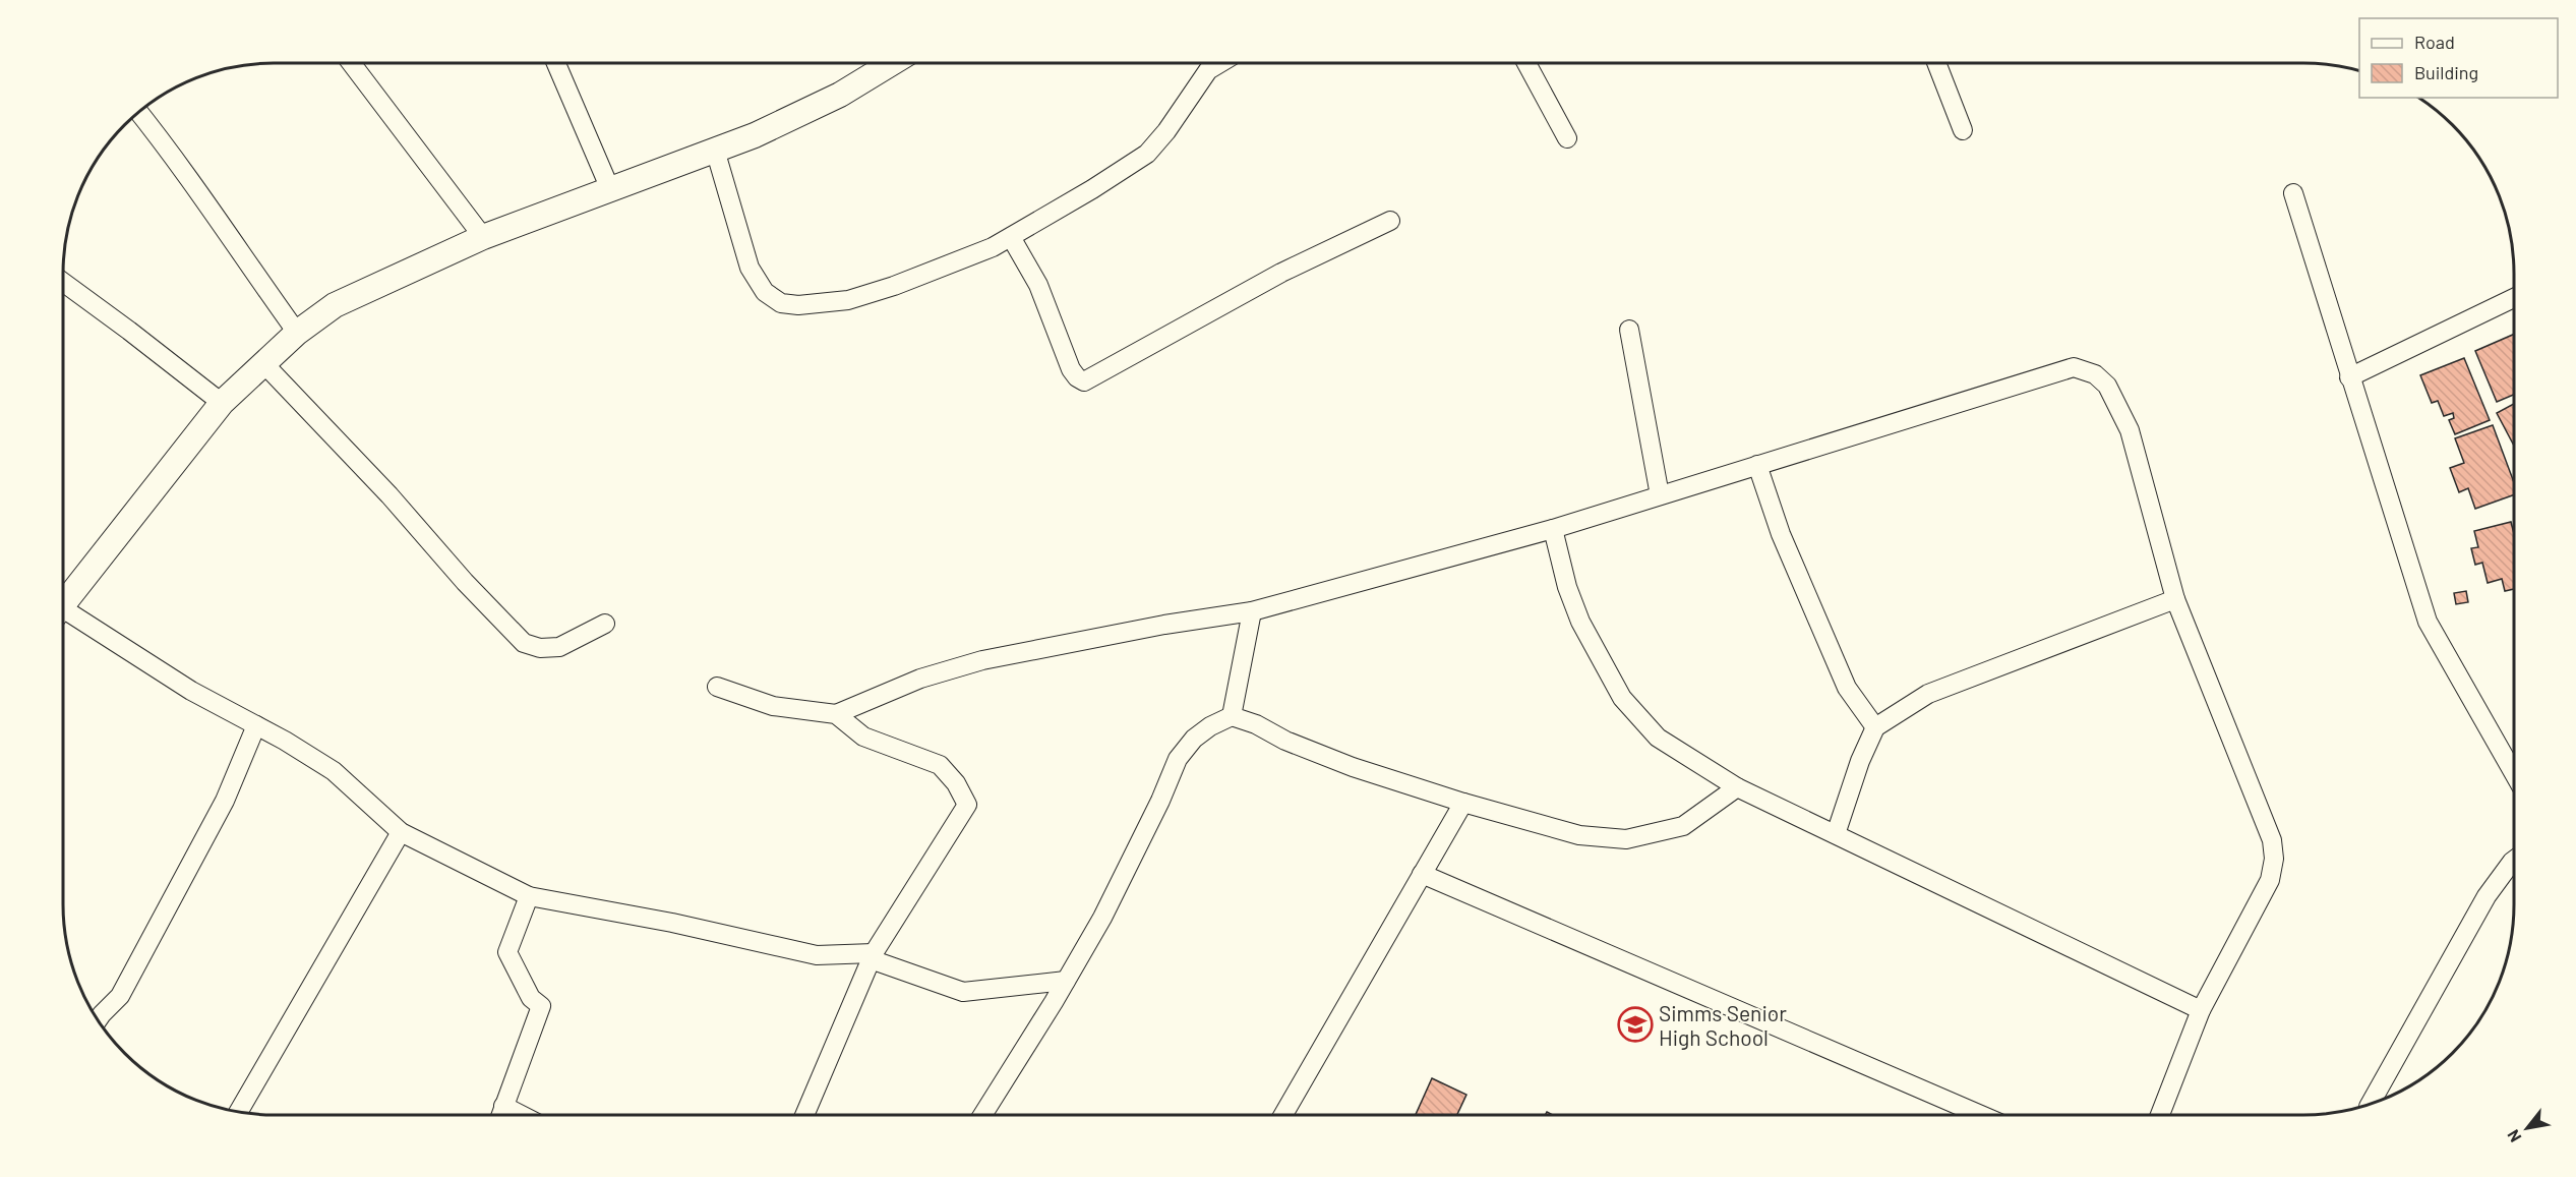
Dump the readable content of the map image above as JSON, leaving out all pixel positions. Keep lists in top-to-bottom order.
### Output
{
  "places": {
    "school or university": ["Simms Senior High School"]
  },
  "legend": ["Road", "Building"],
  "north": "bottom left"
}
